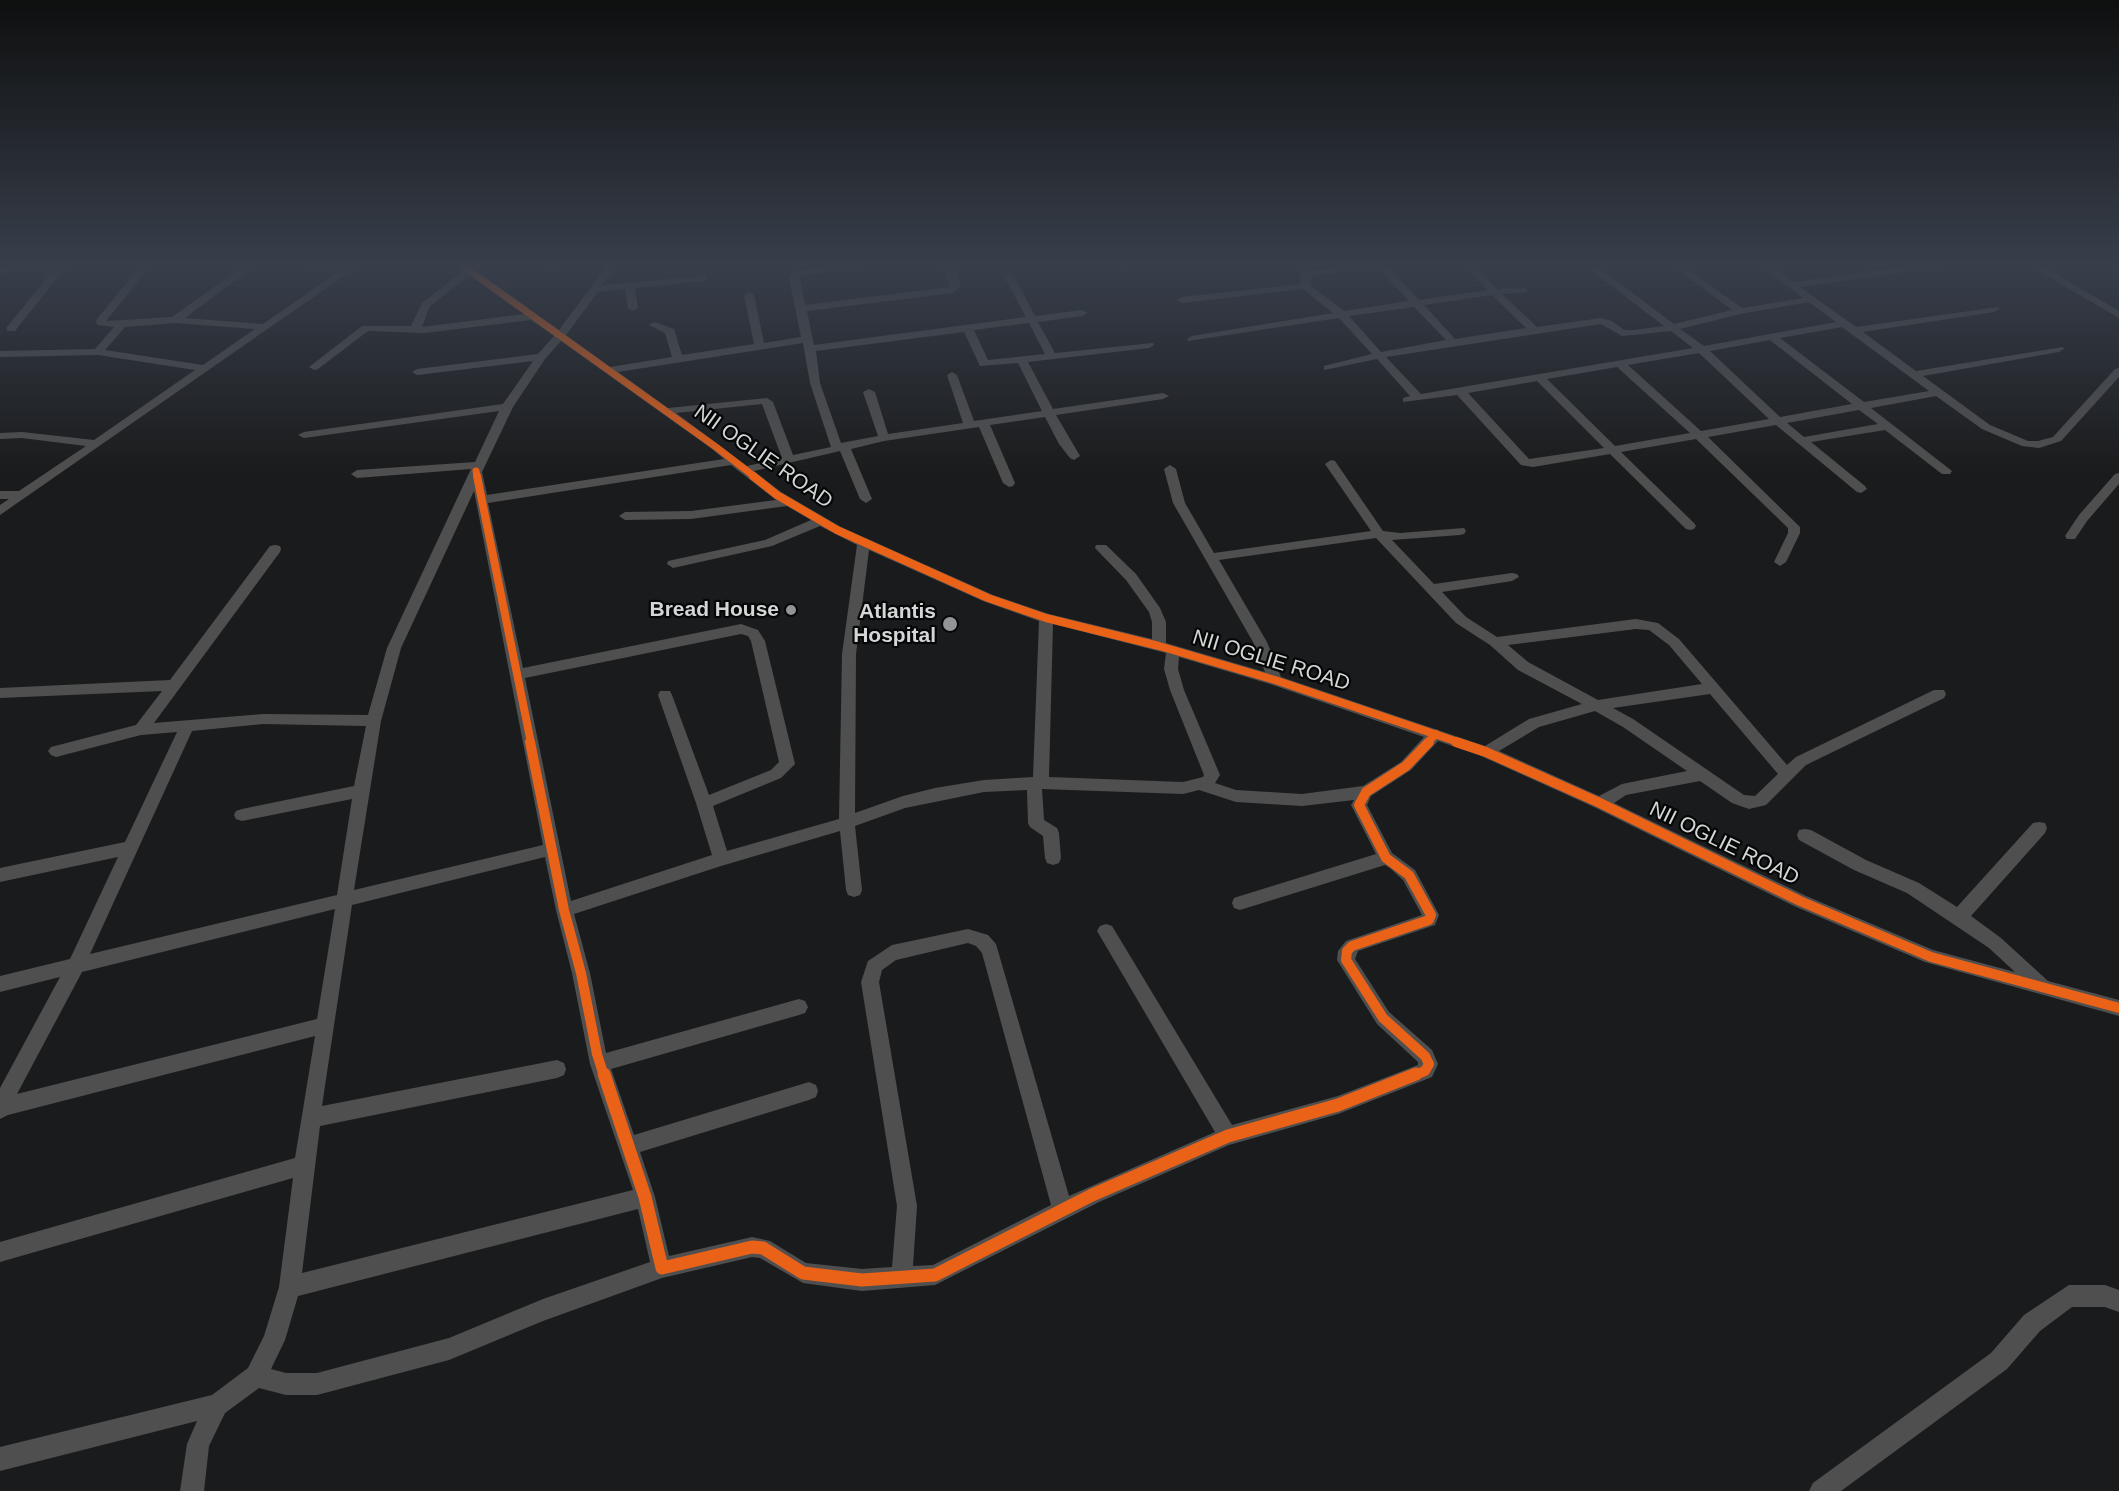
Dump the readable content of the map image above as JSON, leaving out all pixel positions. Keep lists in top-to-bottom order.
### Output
{
  "streets": {
    "street": ["NII OGLIE ROAD"]
  },
  "places": ["Bread House", "Atlantis Hospital"]
}
